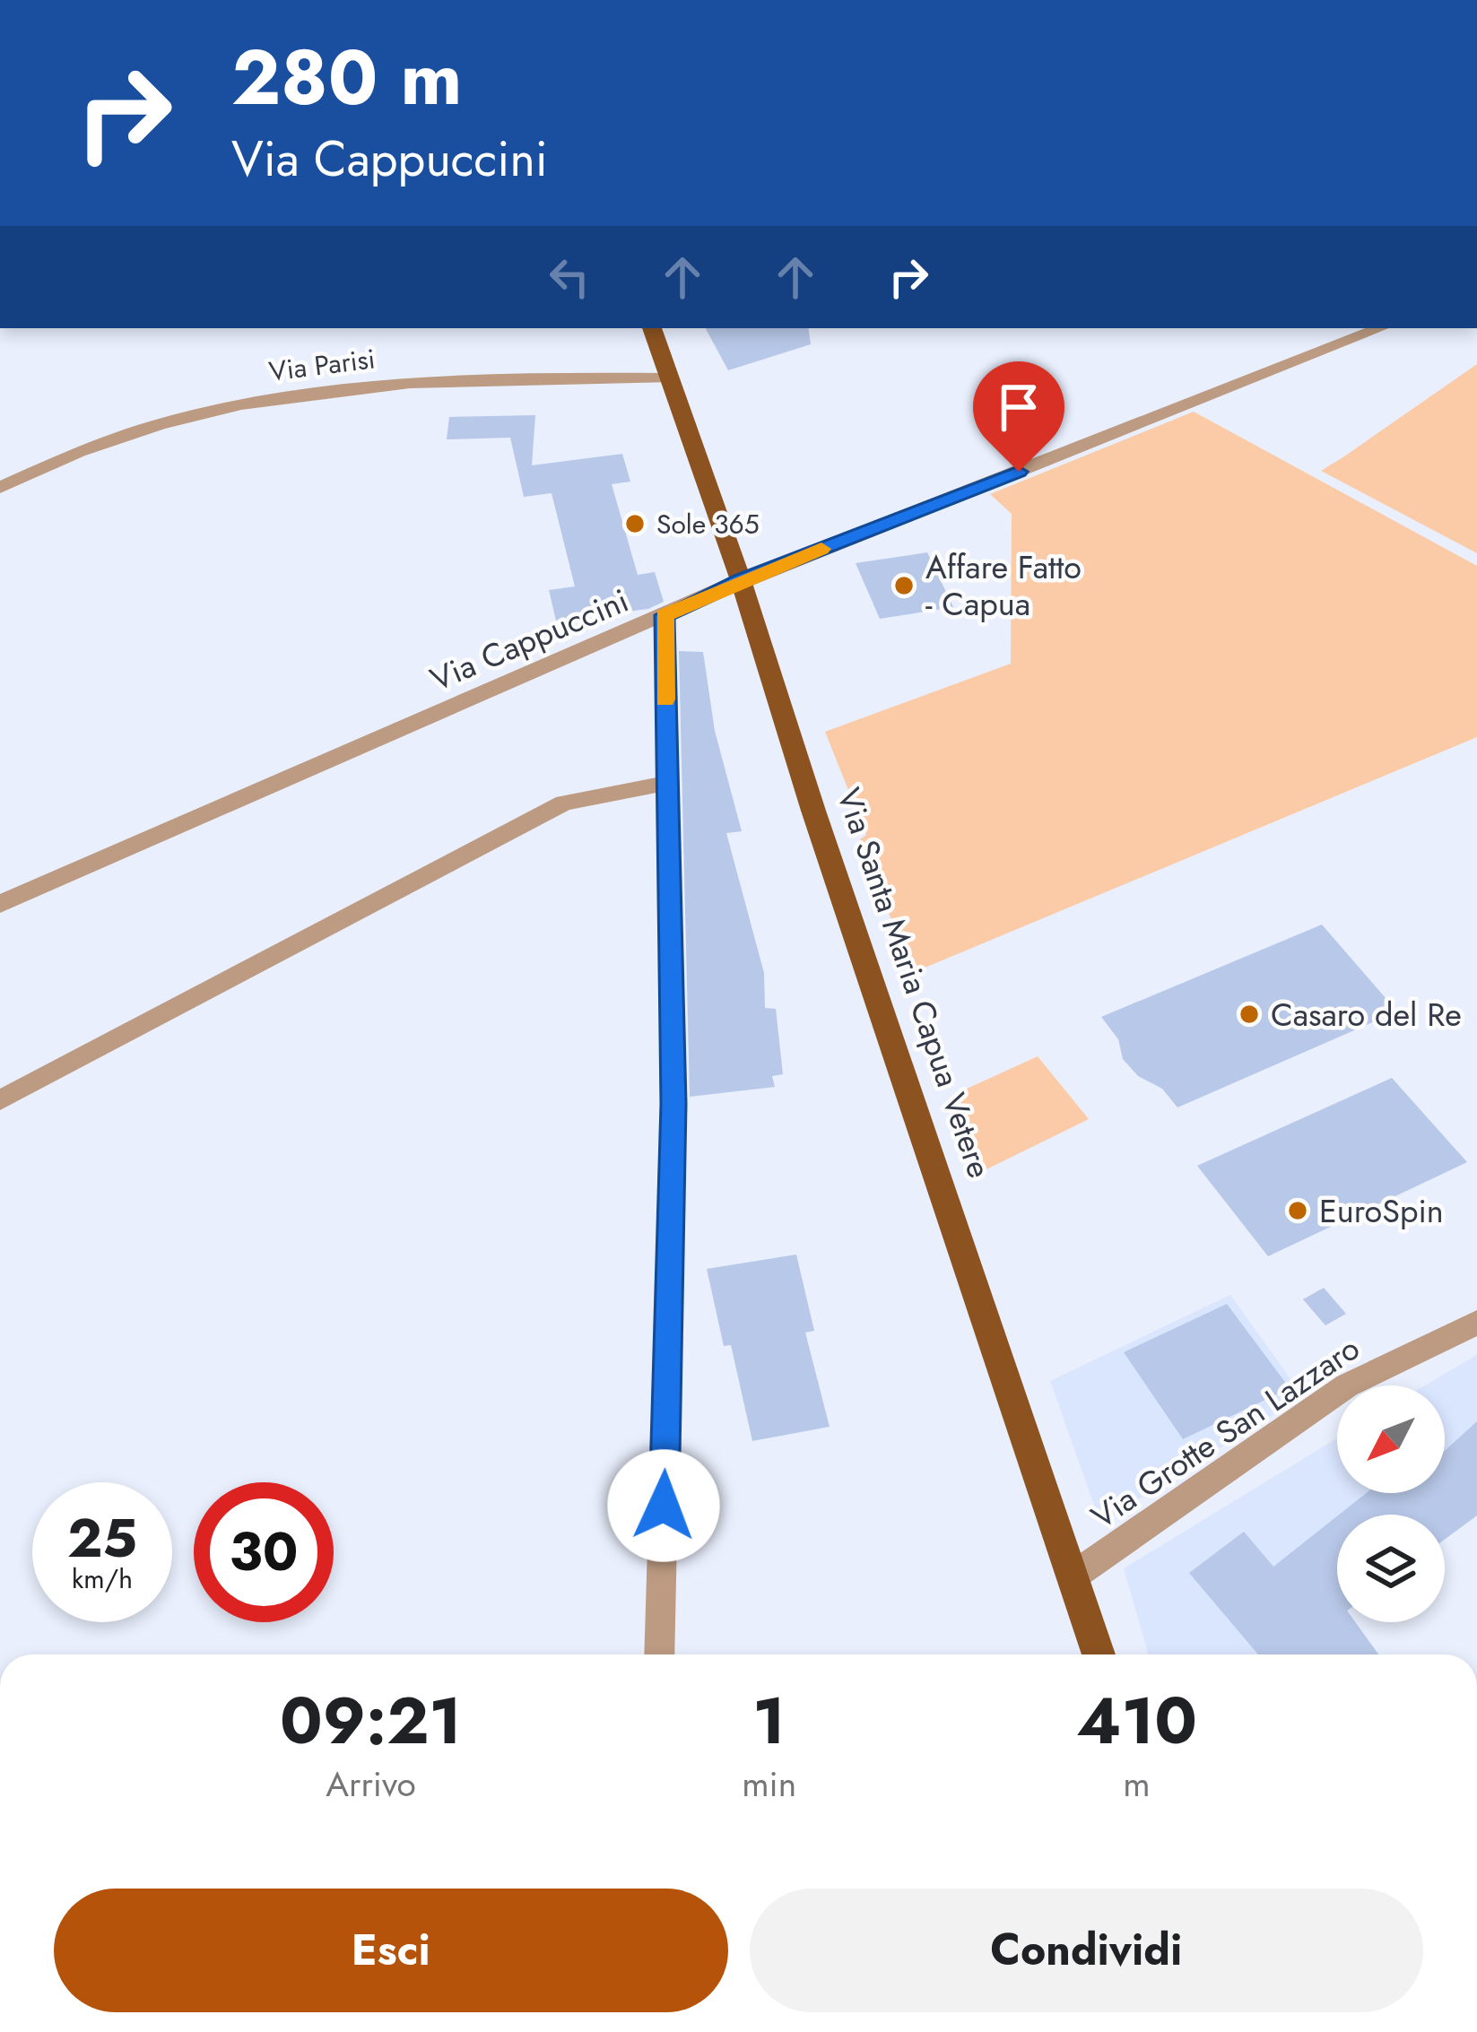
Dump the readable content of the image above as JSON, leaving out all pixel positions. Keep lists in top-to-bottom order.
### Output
{
  "streets": {
    "main road": ["Via Santa Maria Capua Vetere"],
    "street": ["Via Parisi", "Via Cappuccini", "Via Grotte San Lazzaro"]
  },
  "crossings": [
    ["Via Parisi", "Via Santa Maria Capua Vetere"],
    ["Via Cappuccini", "Via Santa Maria Capua Vetere"],
    ["Via Santa Maria Capua Vetere", "Via Grotte San Lazzaro"]
  ],
  "places": [
    "Sole 365",
    "Affare Fatto - Capua",
    "Casaro del Re",
    "EuroSpin"
  ],
  "north": "bottom left",
  "page": {
    "turn": ["280 m", "Via Cappuccini"],
    "speed": "25 km/h",
    "limit": "30",
    "eta": [
      "09:21",
      "Arrivo",
      "1",
      "min",
      "410",
      "m"
    ],
    "buttons": ["Esci", "Condividi"]
  }
}
